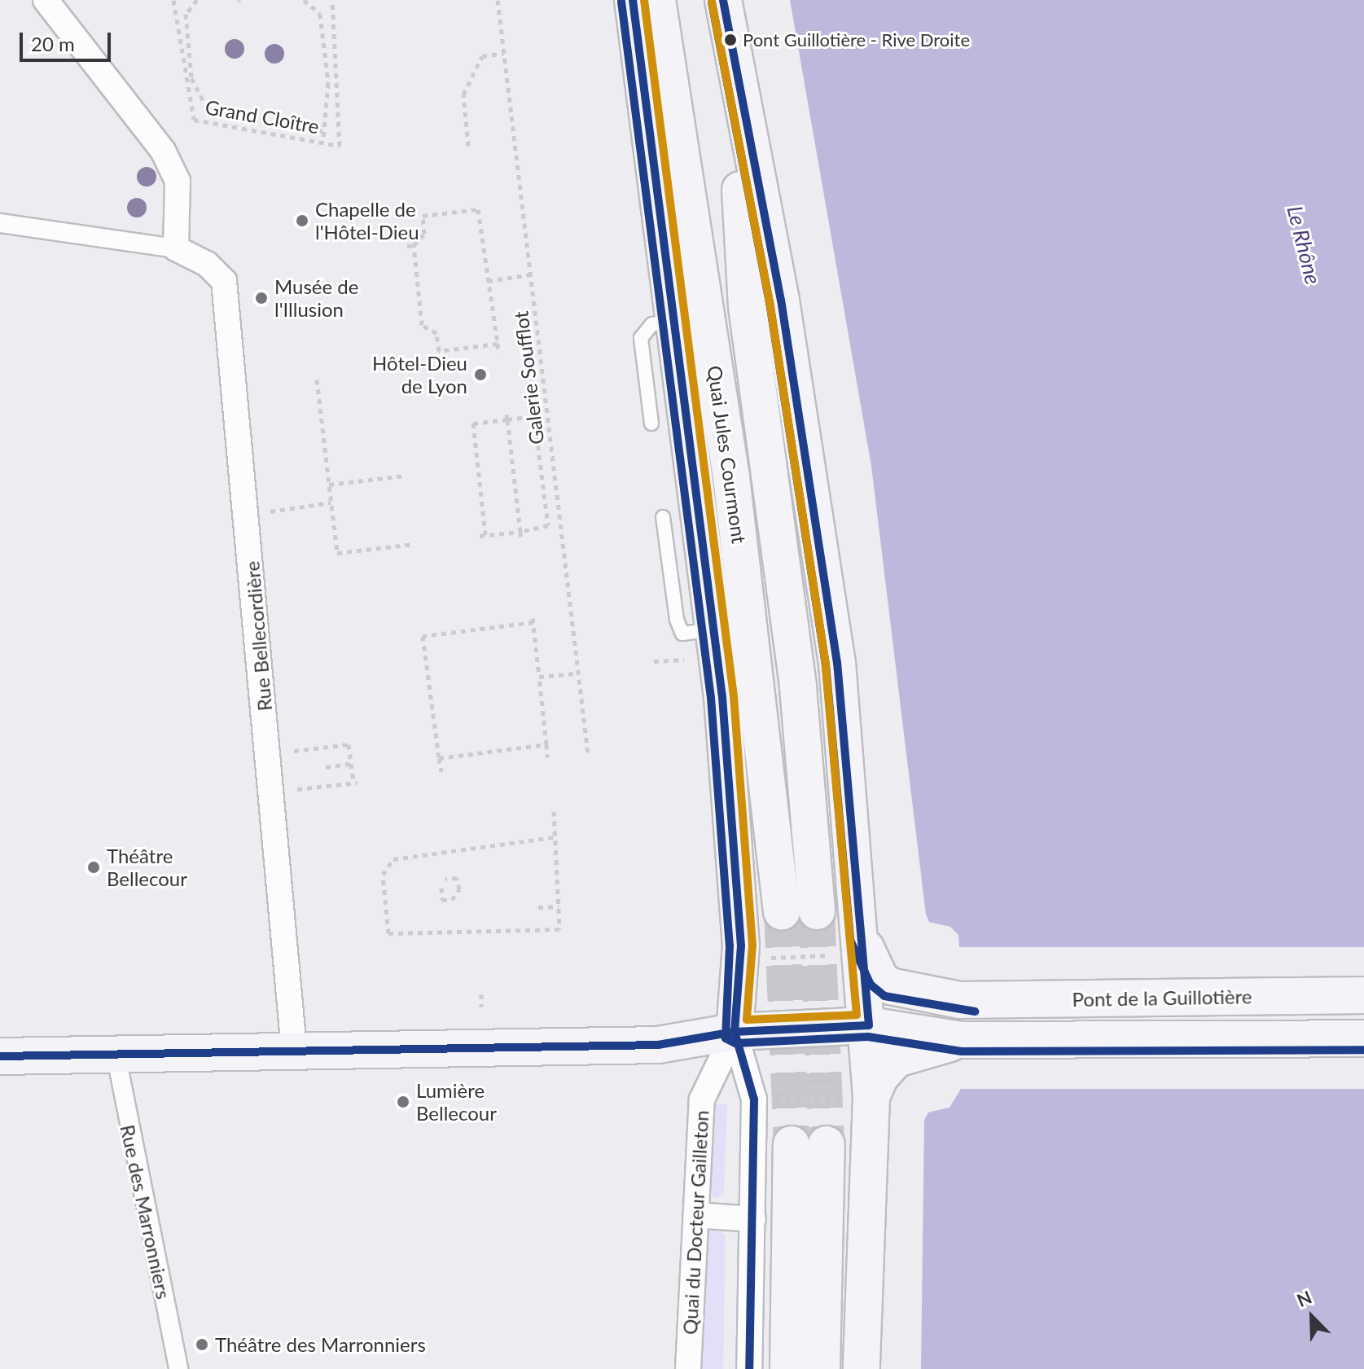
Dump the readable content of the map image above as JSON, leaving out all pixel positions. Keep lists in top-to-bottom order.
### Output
{
  "streets": {
    "main road": ["Quai Jules Courmont", "Pont de la Guillotière"],
    "street": ["Rue Bellecordière", "Rue des Marronniers", "Quai du Docteur Gailleton"],
    "path": ["Grand Cloître", "Galerie Soufflot"]
  },
  "crossings": [
    ["Quai Jules Courmont", "Pont de la Guillotière"],
    ["Quai Jules Courmont", "Quai du Docteur Gailleton"]
  ],
  "water": ["Le Rhône"],
  "places": [
    "Pont Guillotière - Rive Droite",
    "Chapelle de l'Hôtel-Dieu",
    "Musée de l'Illusion",
    "Hôtel-Dieu de Lyon",
    "Théâtre Bellecour",
    "Lumière Bellecour",
    "Théâtre des Marronniers"
  ],
  "scale_bar": "20 m",
  "north": "top left"
}
